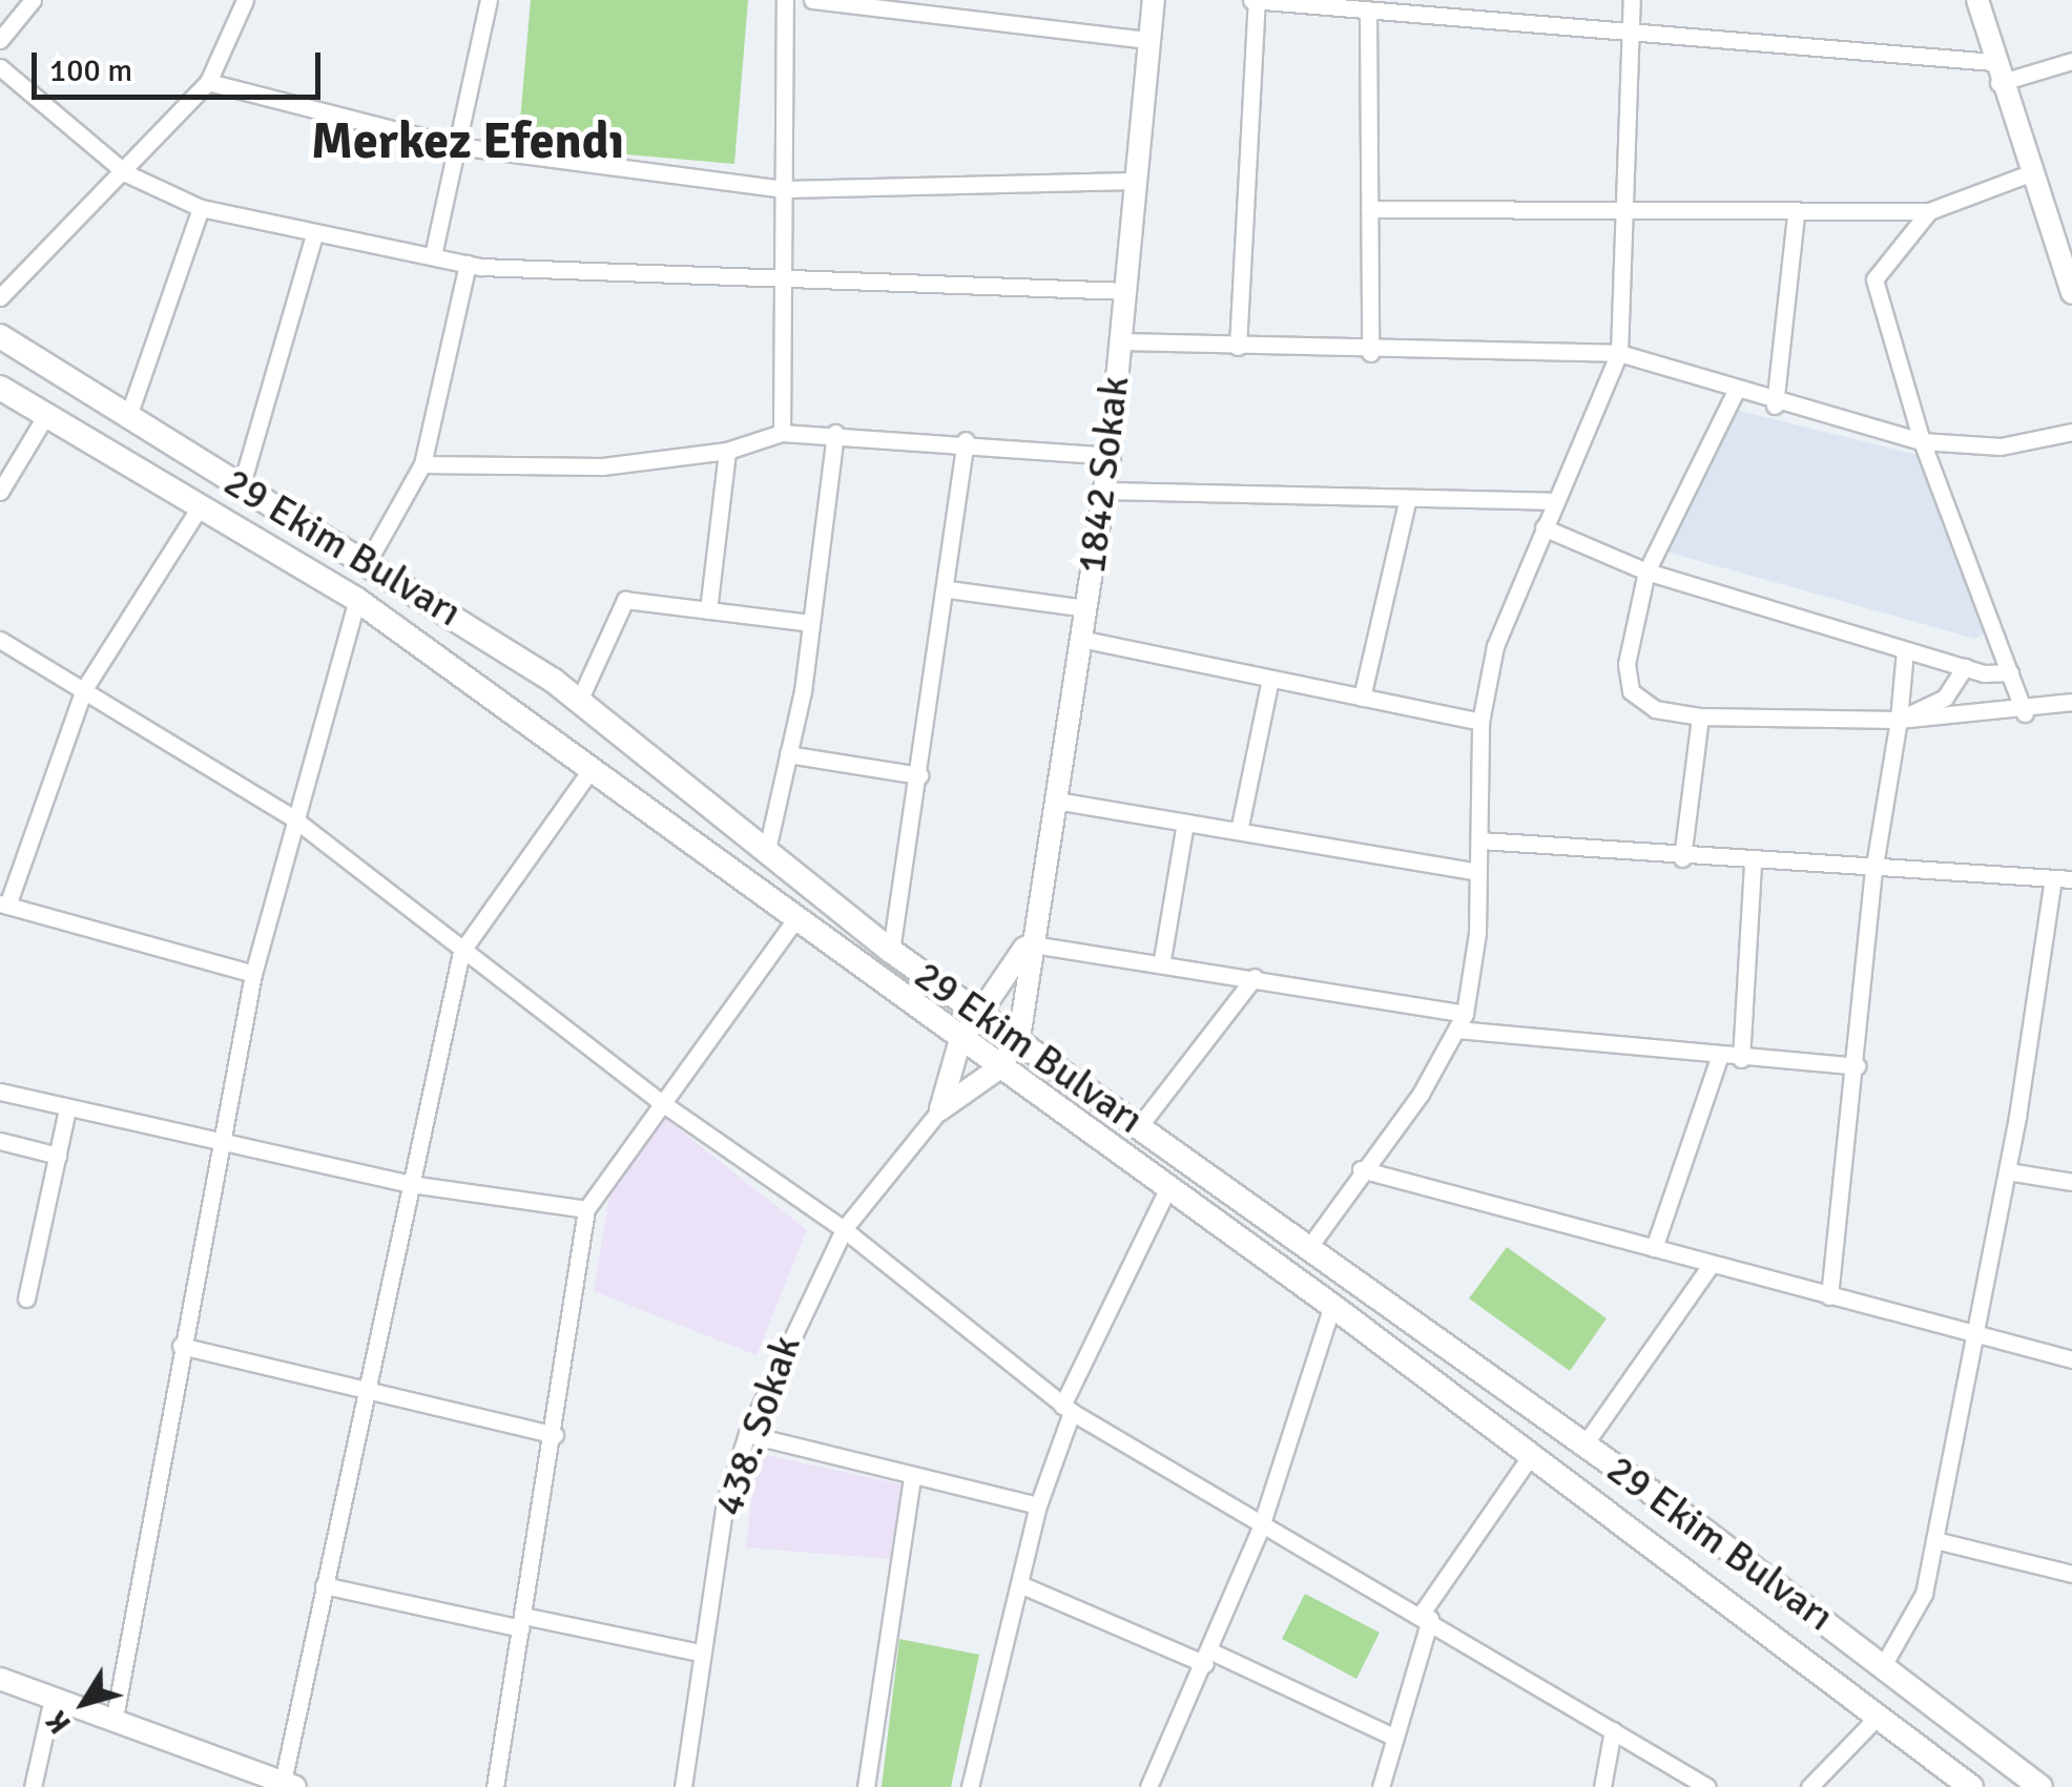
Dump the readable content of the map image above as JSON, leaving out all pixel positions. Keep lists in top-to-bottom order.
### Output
{
  "streets": {
    "main road": ["29 Ekim Bulvarı"],
    "street": ["1842 Sokak", "438. Sokak"]
  },
  "districts": ["Merkez Efendı"],
  "scale_bar": "100 m",
  "north": "bottom left"
}
